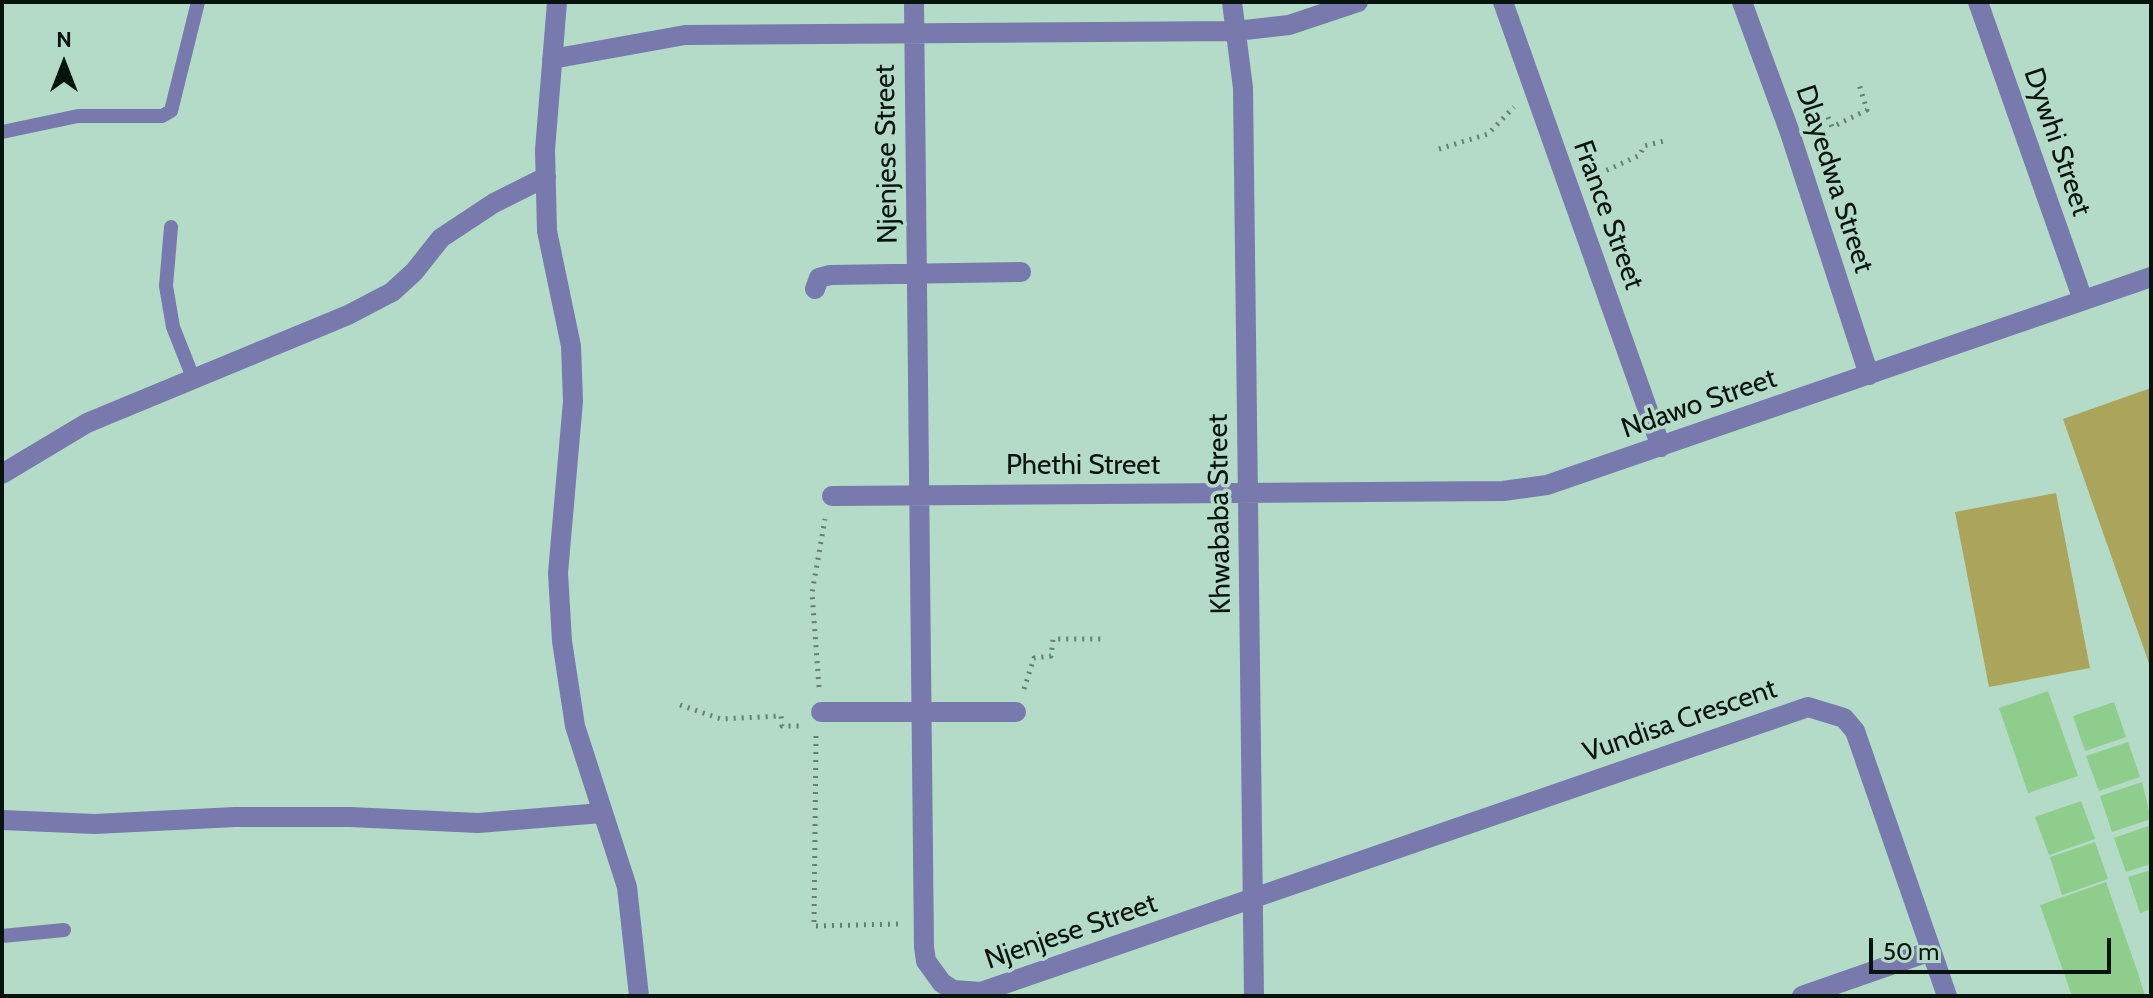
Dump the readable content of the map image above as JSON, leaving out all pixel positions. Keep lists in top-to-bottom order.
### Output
{
  "streets": {
    "street": [
      "Dywhi Street",
      "Njenjese Street",
      "Dlayedwa Street",
      "France Street",
      "Ndawo Street",
      "Phethi Street",
      "Khwababa Street",
      "Vundisa Crescent"
    ]
  },
  "crossings": [
    ["Dywhi Street", "Ndawo Street"],
    ["Njenjese Street", "Phethi Street"],
    ["Njenjese Street", "Khwababa Street"],
    ["Njenjese Street", "Vundisa Crescent"],
    ["Dlayedwa Street", "Ndawo Street"],
    ["France Street", "Ndawo Street"],
    ["Ndawo Street", "Phethi Street"],
    ["Ndawo Street", "Khwababa Street"],
    ["Phethi Street", "Khwababa Street"],
    ["Khwababa Street", "Vundisa Crescent"]
  ],
  "scale_bar": "50 m",
  "north": "top"
}
